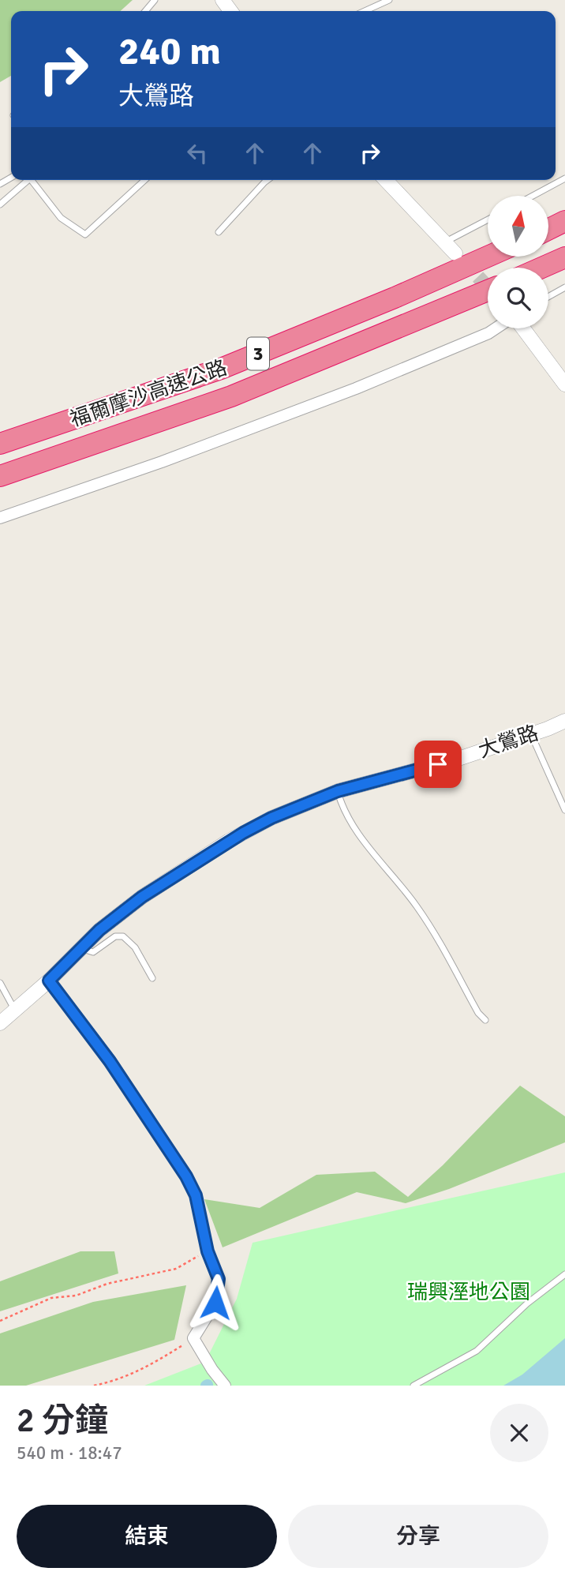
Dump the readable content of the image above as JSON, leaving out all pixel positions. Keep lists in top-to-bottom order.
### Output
{
  "streets": {
    "highway": ["3", "福爾摩沙高速公路"],
    "street": ["大鶯路"]
  },
  "parks": ["瑞興溼地公園"],
  "north": "top",
  "page": {
    "turn": ["240 m", "大鶯路"],
    "heading": ["2 分鐘", "540 m · 18:47"],
    "buttons": ["結束", "分享"]
  }
}
